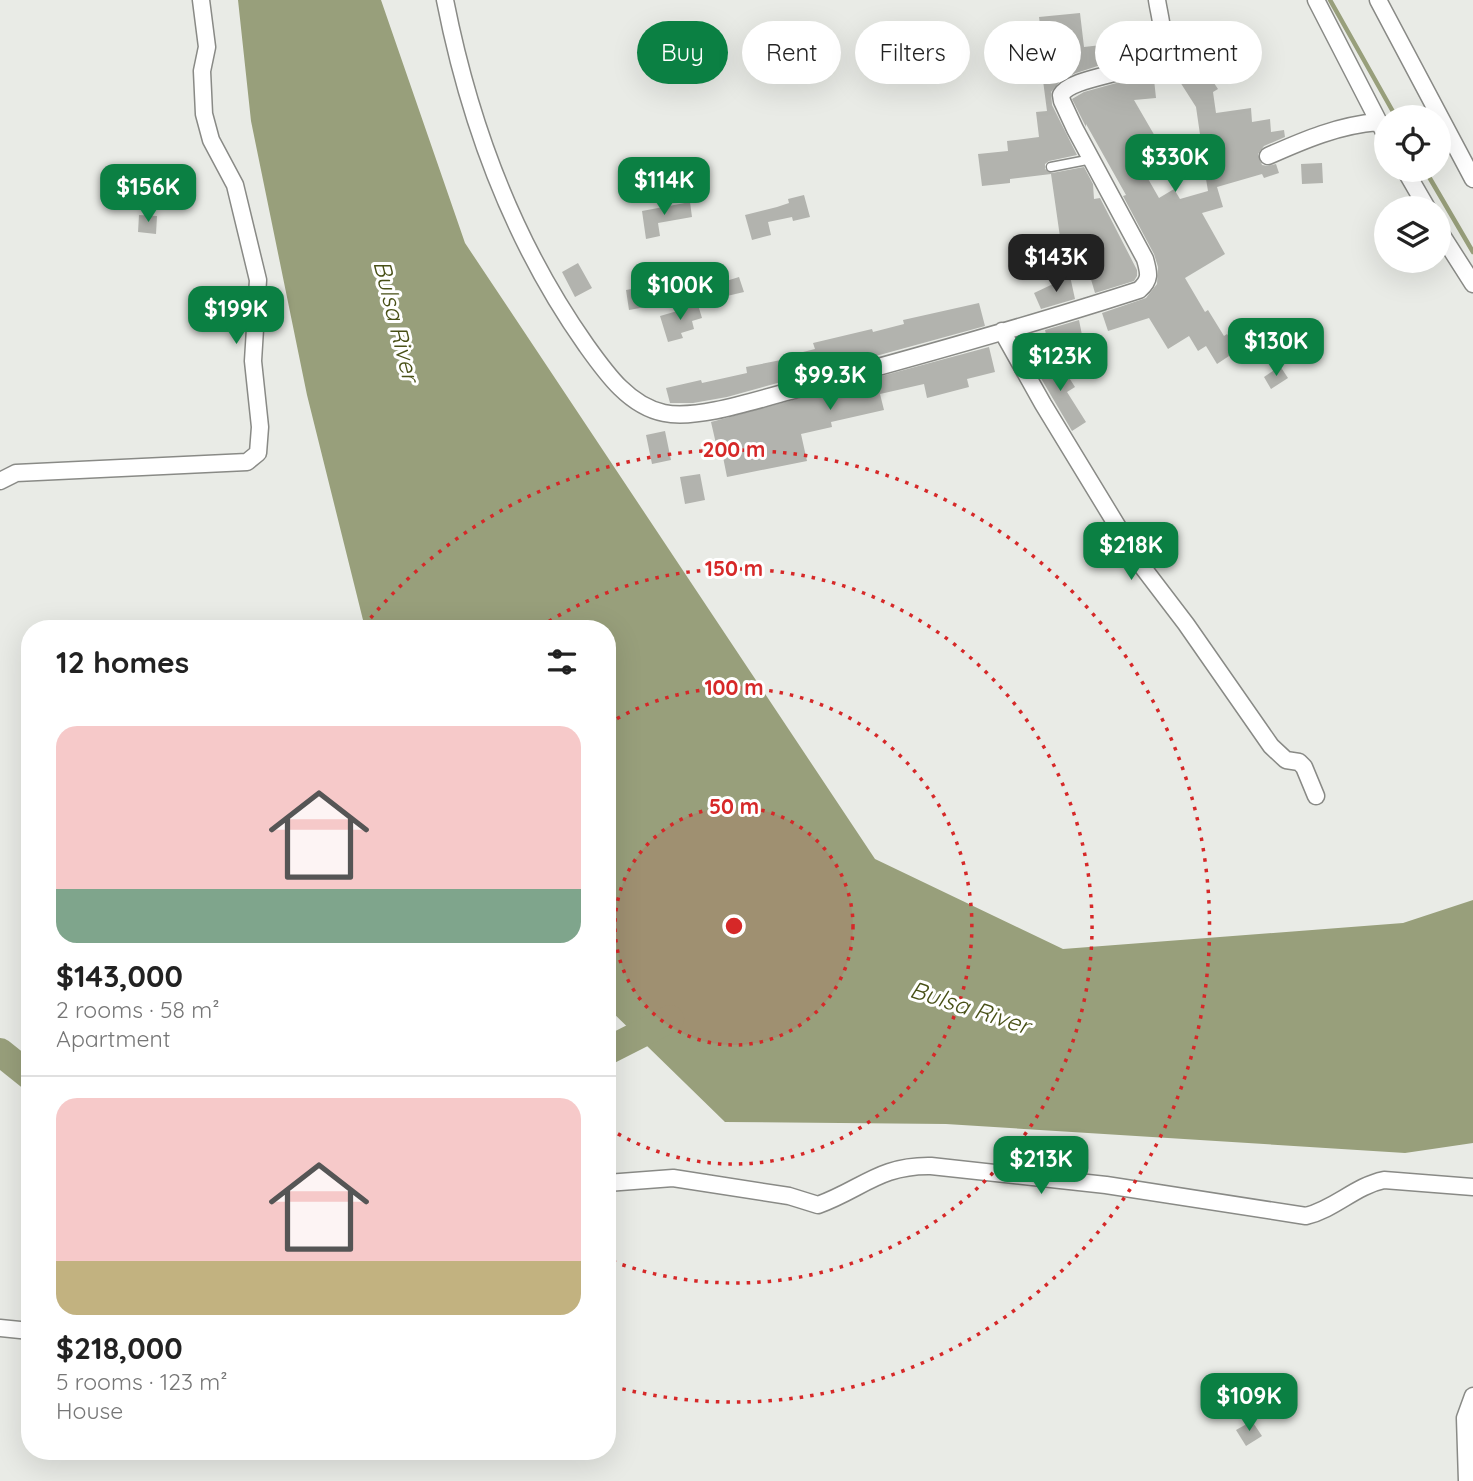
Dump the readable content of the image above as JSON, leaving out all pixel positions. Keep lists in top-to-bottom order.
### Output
{
  "water": ["Bulsa River"],
  "page": {
    "chip": [
      "Buy",
      "Rent",
      "Filters",
      "New",
      "Apartment"
    ],
    "price": [
      "$330K",
      "$114K",
      "$156K",
      "$143K",
      "$100K",
      "$199K",
      "$130K",
      "$123K",
      "$99.3K",
      "$218K",
      "$213K",
      "$109K"
    ],
    "heading": "12 homes",
    "list": [
      {
        "name": "$143,000",
        "note": "2 rooms · 58 m² · Apartment"
      },
      {
        "name": "$218,000",
        "note": "5 rooms · 123 m² · House"
      }
    ]
  },
  "rings": [
    "200 m",
    "150 m",
    "100 m",
    "50 m"
  ]
}
